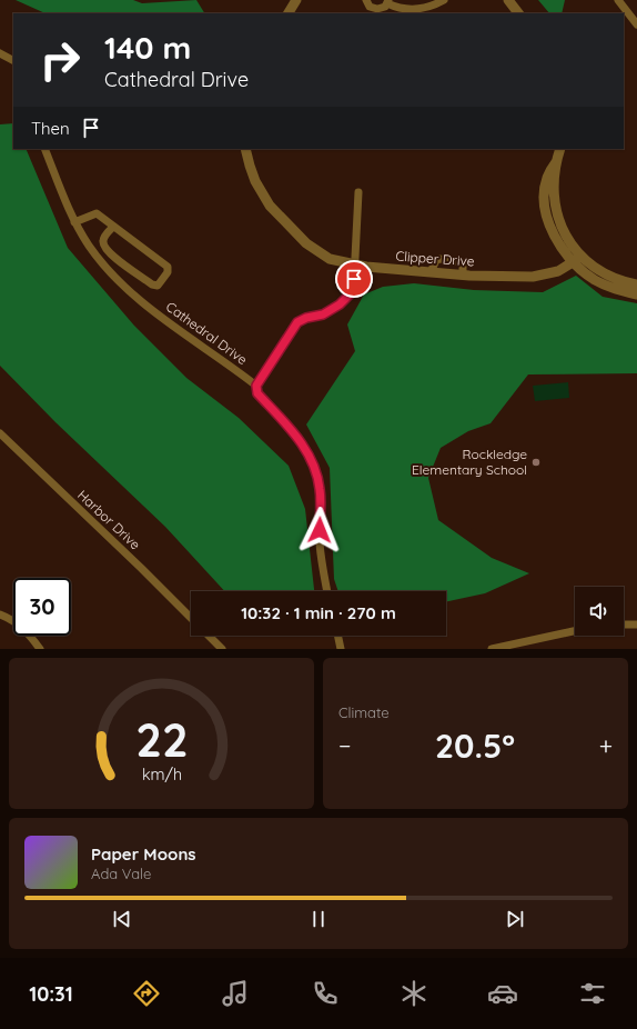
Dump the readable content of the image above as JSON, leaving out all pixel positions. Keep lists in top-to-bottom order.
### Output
{
  "streets": {
    "street": ["Clipper Drive", "Cathedral Drive", "Harbor Drive"]
  },
  "places": ["Rockledge Elementary School"],
  "page": {
    "turn": ["140 m", "Cathedral Drive"],
    "then": "Then",
    "limit": "30",
    "trip": "10:32 · 1 min · 270 m",
    "tile": "Climate",
    "heat": ["−", "20.5°", "+"],
    "song": ["Paper Moons", "Ada Vale"],
    "tabs": "10:31",
    "gauge": ["22", "km/h"]
  }
}
